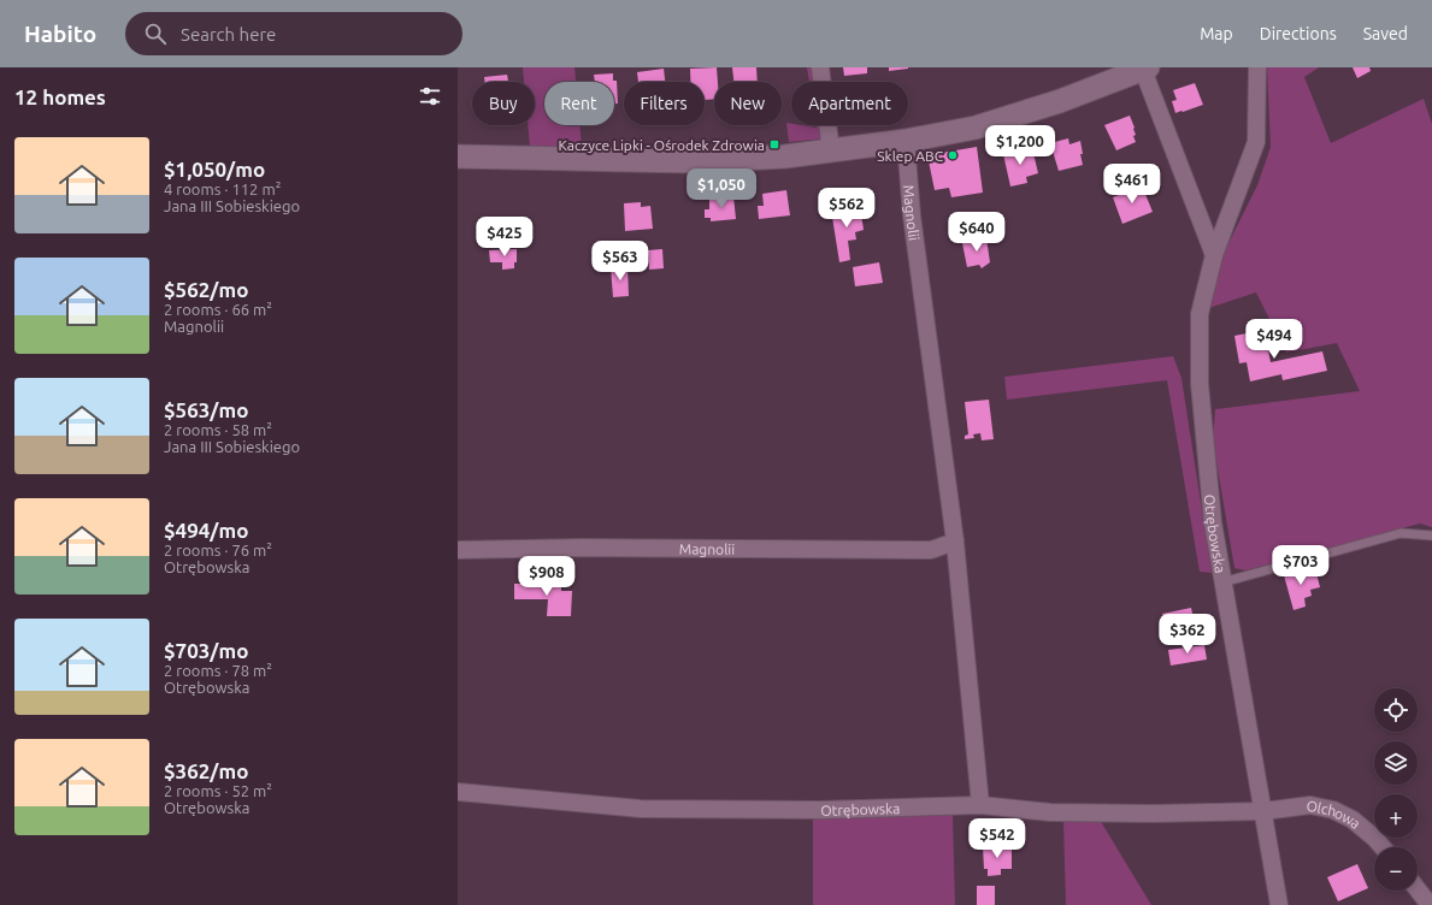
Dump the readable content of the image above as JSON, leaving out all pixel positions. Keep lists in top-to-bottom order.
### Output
{
  "streets": {
    "street": ["Magnolii", "Otrębowska", "Olchowa"]
  },
  "crossings": [
    ["Magnolii", "Otrębowska"],
    ["Otrębowska", "Olchowa"]
  ],
  "places": {
    "transit": ["Kaczyce Lipki - Ośrodek Zdrowia"],
    "other": ["Sklep ABC"]
  },
  "page": {
    "header": "Habito",
    "search": "Search here",
    "nav": ["Map", "Directions", "Saved"],
    "heading": "12 homes",
    "chip": [
      "Buy",
      "Rent",
      "Filters",
      "New",
      "Apartment"
    ],
    "list": [
      {
        "name": "$1,050/mo",
        "note": "4 rooms · 112 m² · Jana III Sobieskiego"
      },
      {
        "name": "$562/mo",
        "note": "2 rooms · 66 m² · Magnolii"
      },
      {
        "name": "$563/mo",
        "note": "2 rooms · 58 m² · Jana III Sobieskiego"
      },
      {
        "name": "$494/mo",
        "note": "2 rooms · 76 m² · Otrębowska"
      },
      {
        "name": "$703/mo",
        "note": "2 rooms · 78 m² · Otrębowska"
      },
      {
        "name": "$362/mo",
        "note": "2 rooms · 52 m² · Otrębowska"
      }
    ],
    "price": [
      "$1,200",
      "$461",
      "$1,050",
      "$562",
      "$640",
      "$425",
      "$563",
      "$494",
      "$703",
      "$908",
      "$362",
      "$542"
    ],
    "map_buttons": ["+", "−"]
  }
}
